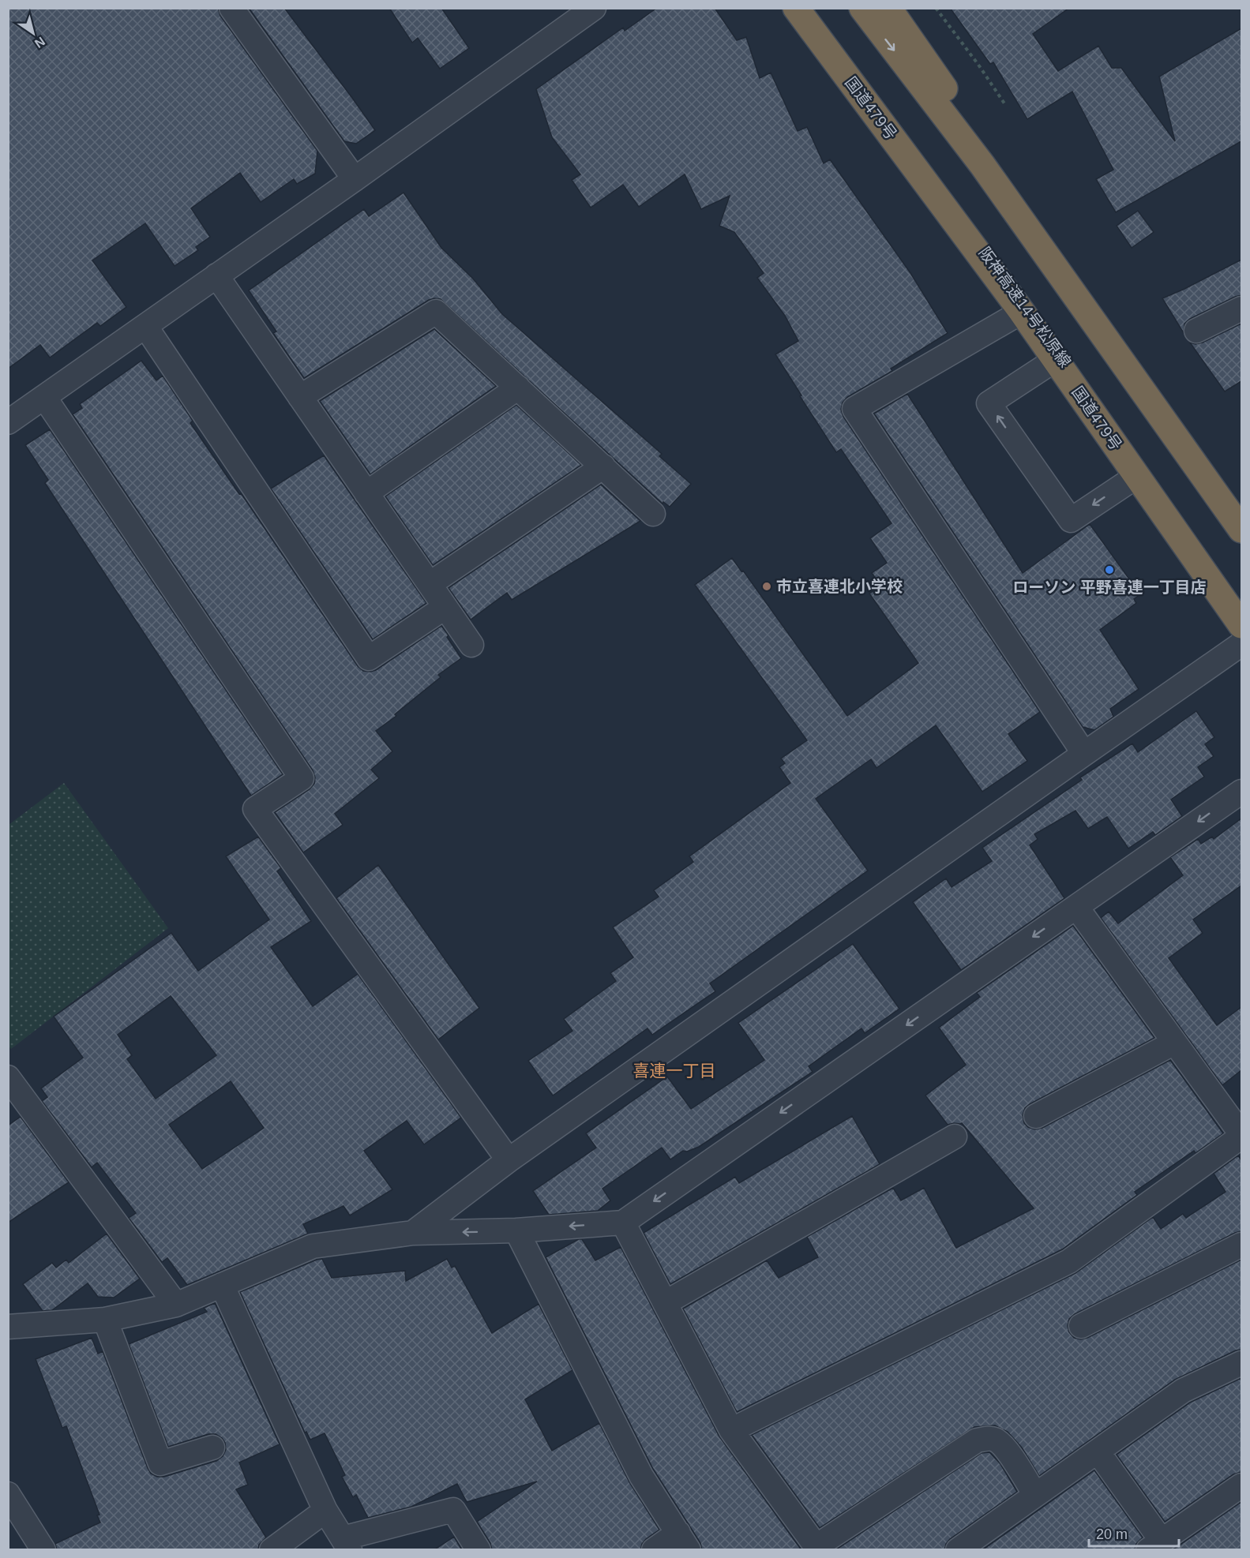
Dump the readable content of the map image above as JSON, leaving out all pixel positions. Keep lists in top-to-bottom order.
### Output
{
  "streets": {
    "highway": ["国道479号", "阪神高速14号松原線"]
  },
  "districts": ["喜連一丁目"],
  "places": ["ローソン 平野喜連一丁目店", "市立喜連北小学校"],
  "scale_bar": "20 m",
  "north": "bottom right"
}
